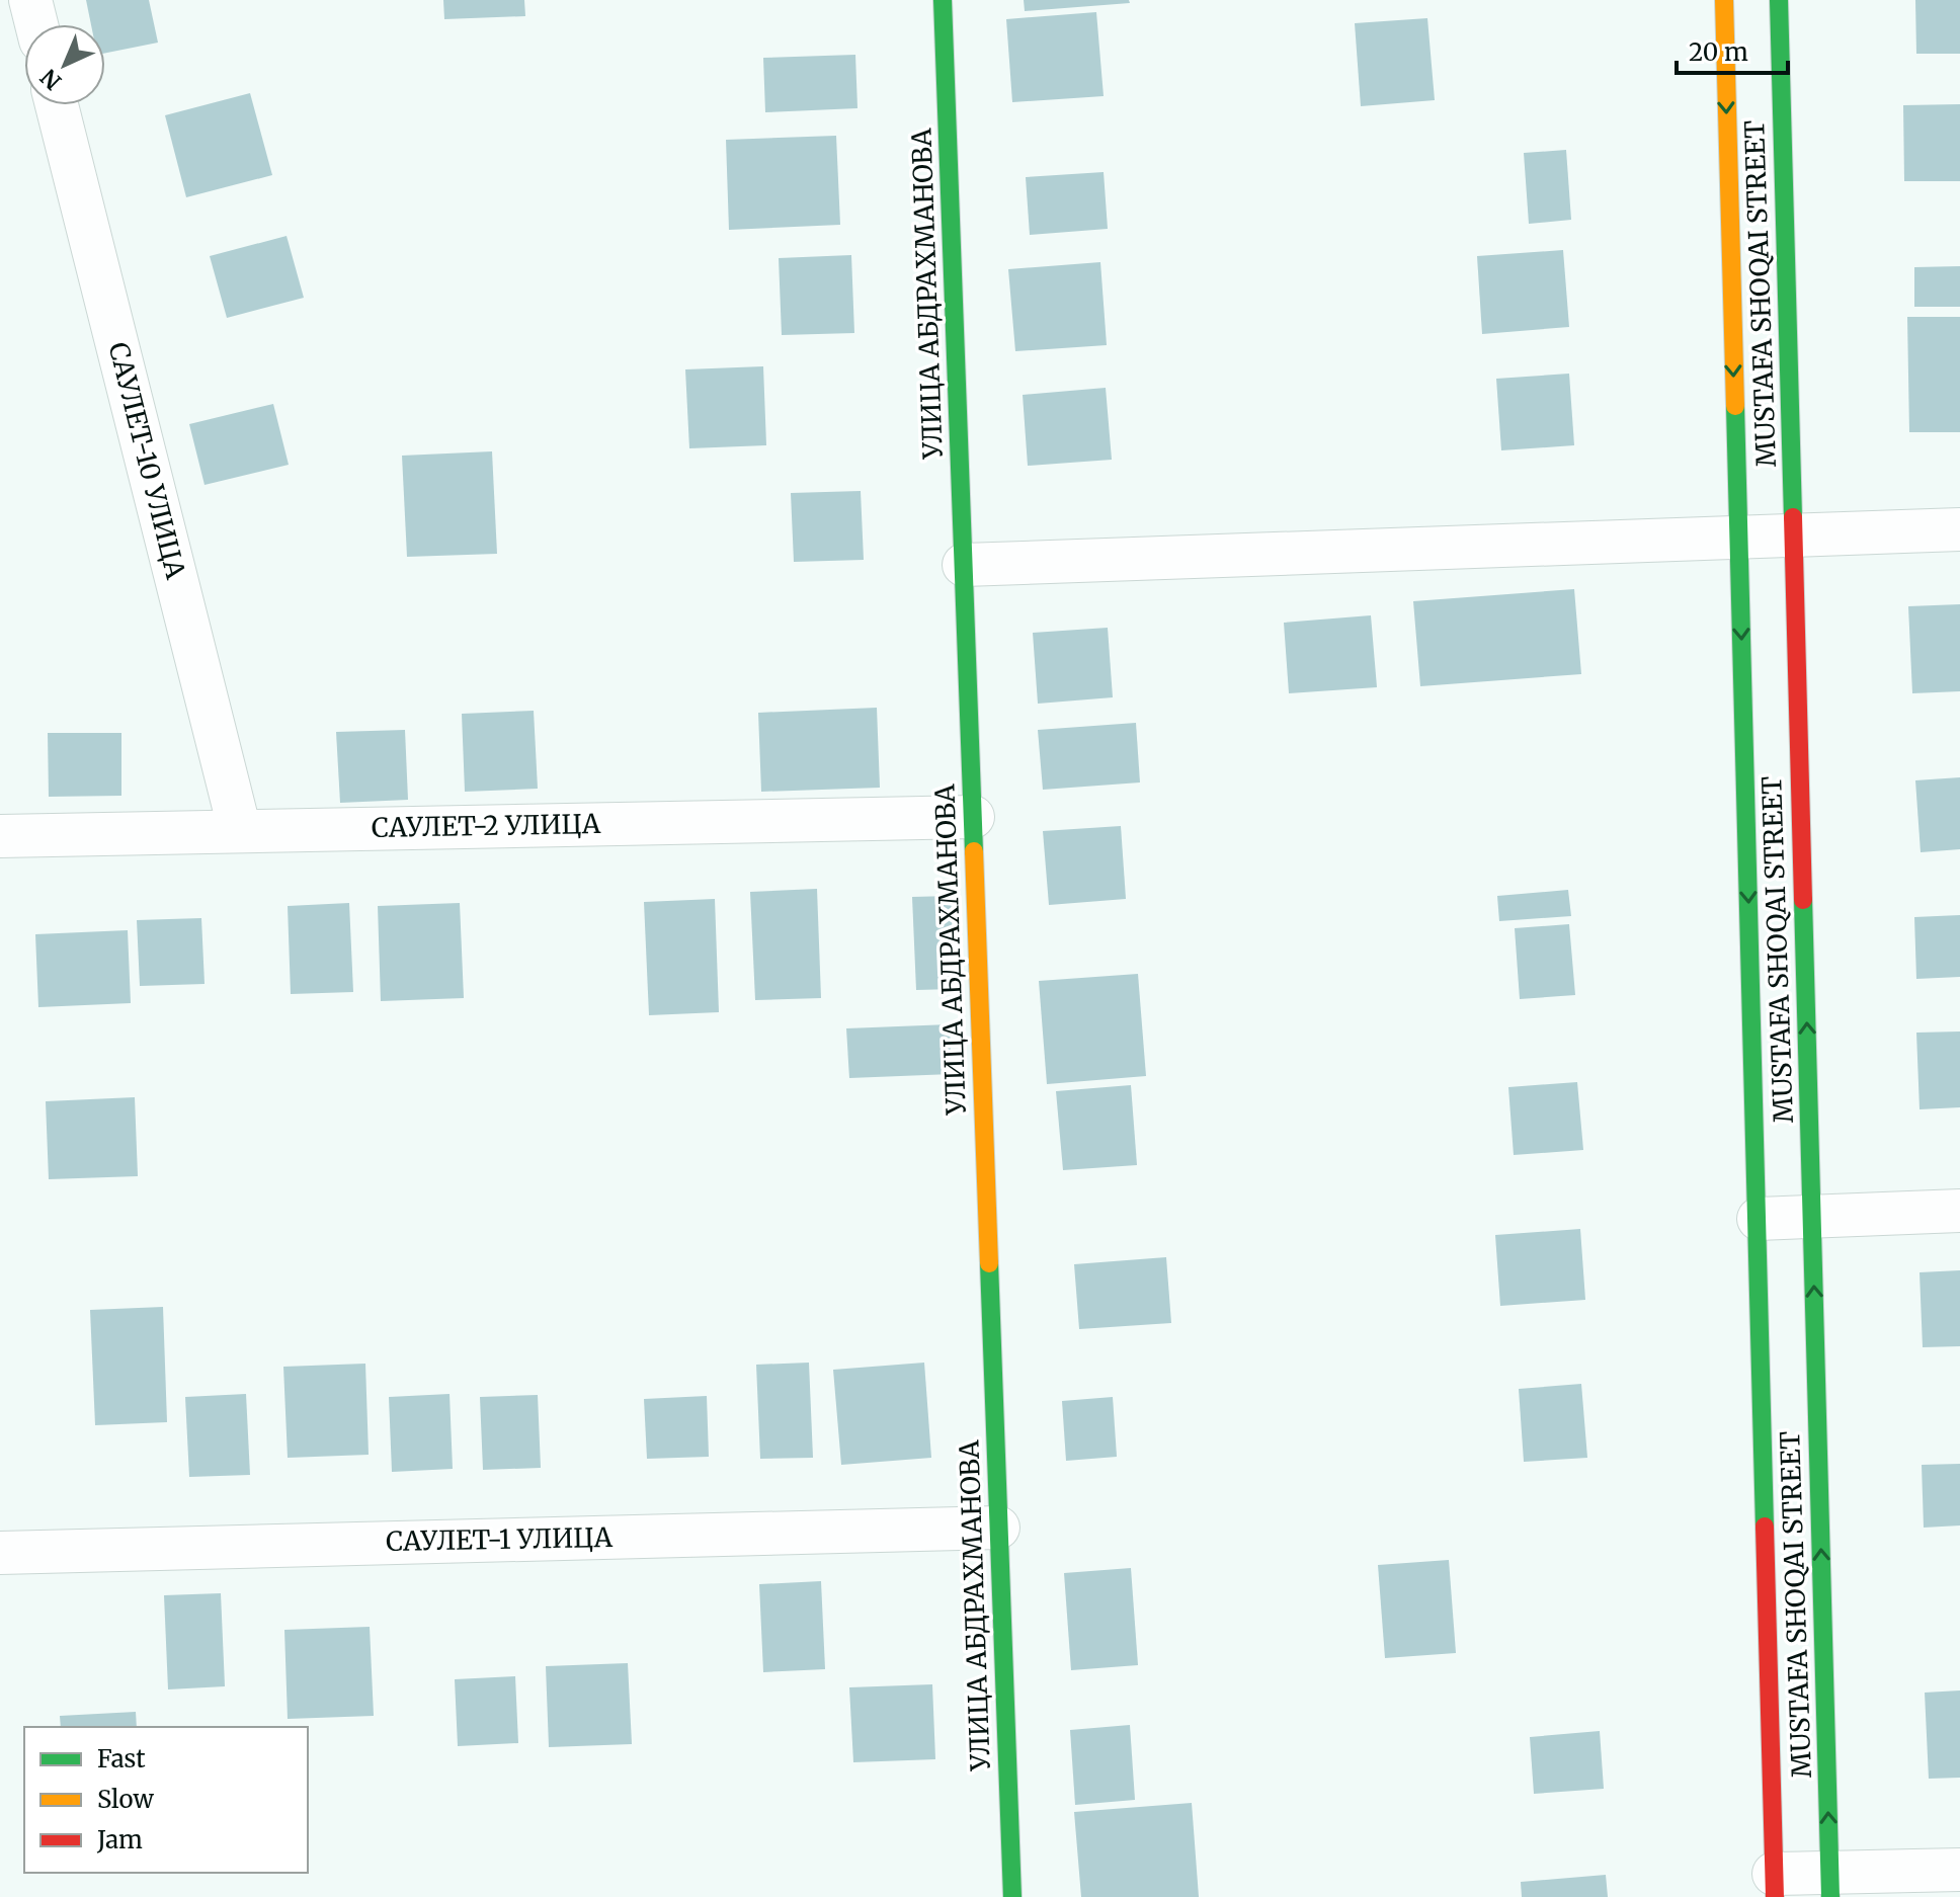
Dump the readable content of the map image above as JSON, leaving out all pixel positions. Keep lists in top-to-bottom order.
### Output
{
  "streets": {
    "street": [
      "УЛИЦА АБДРАХМАНОВА",
      "MUSTAFA SHOQAI STREET",
      "САУЛЕТ-10 УЛИЦА",
      "САУЛЕТ-2 УЛИЦА",
      "САУЛЕТ-1 УЛИЦА"
    ]
  },
  "crossings": [
    ["УЛИЦА АБДРАХМАНОВА", "САУЛЕТ-2 УЛИЦА"],
    ["УЛИЦА АБДРАХМАНОВА", "САУЛЕТ-1 УЛИЦА"],
    ["САУЛЕТ-10 УЛИЦА", "САУЛЕТ-2 УЛИЦА"]
  ],
  "legend": ["Fast", "Slow", "Jam"],
  "scale_bar": "20 m",
  "north": "bottom left"
}
